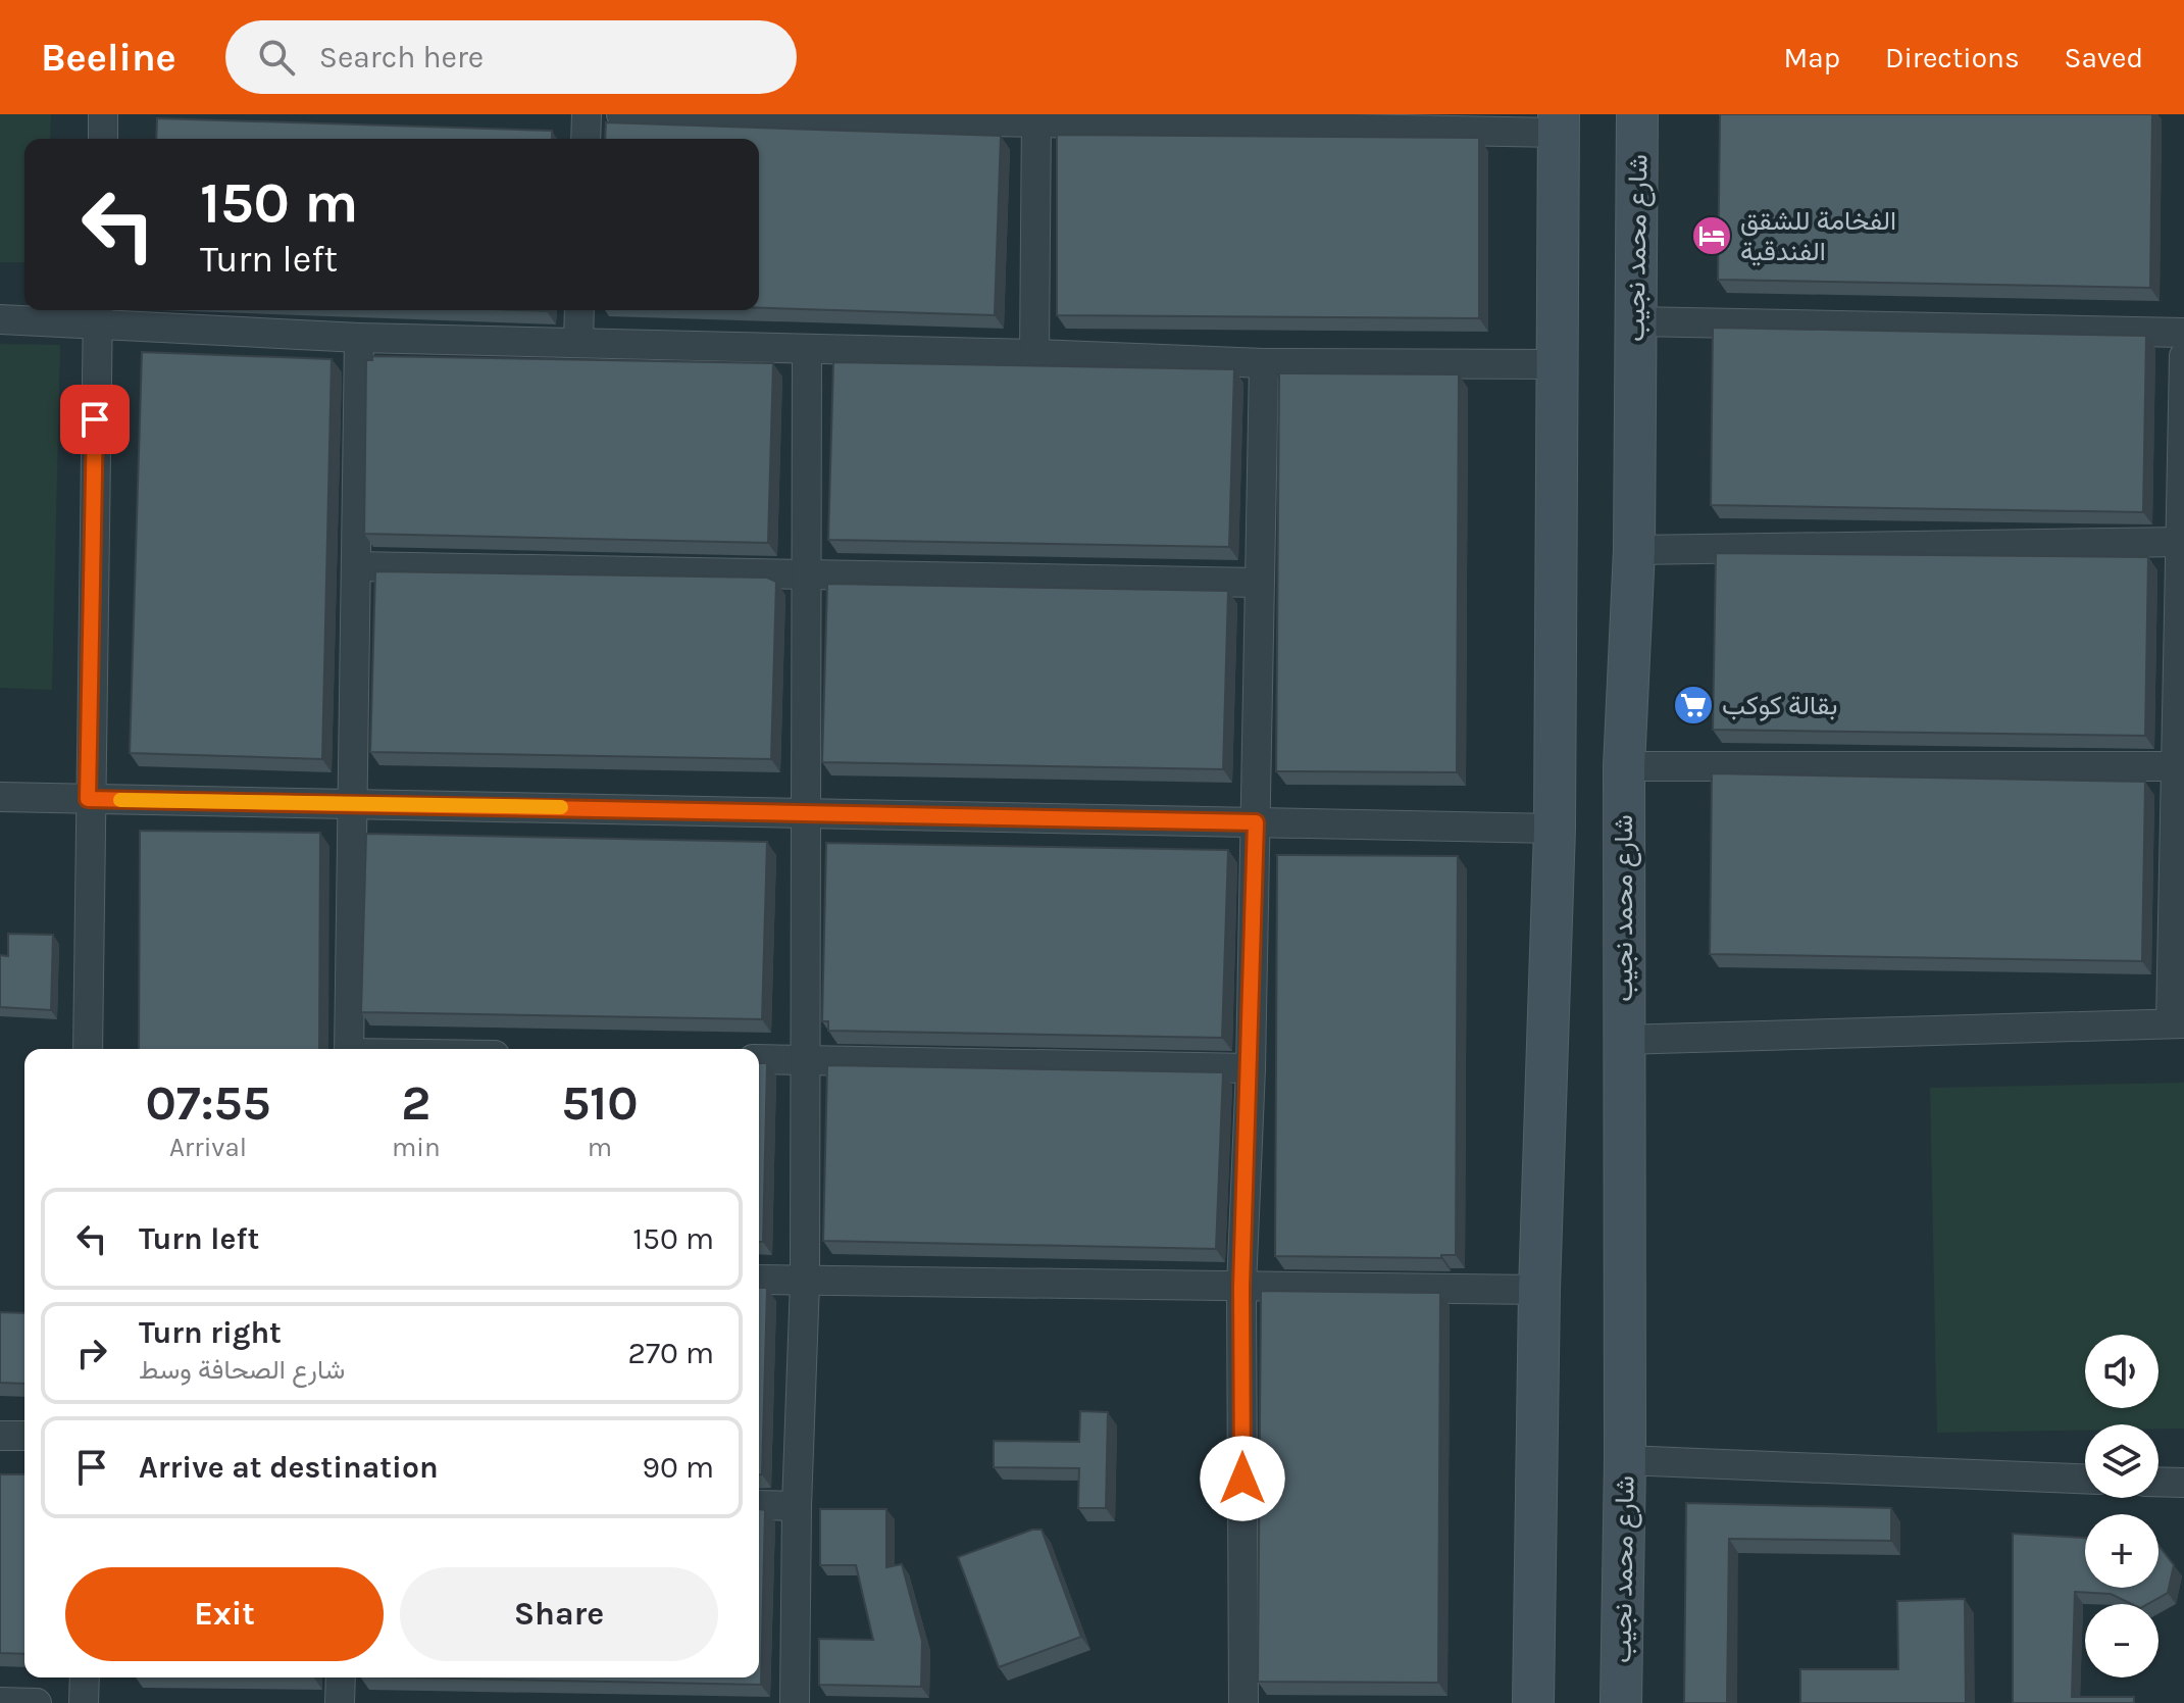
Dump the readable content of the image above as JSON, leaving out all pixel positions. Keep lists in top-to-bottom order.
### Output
{
  "streets": {
    "main road": ["شارع محمد نجيب"]
  },
  "places": {
    "hotel": ["الفخامة للشقق الفندقية"],
    "supermarket": ["بقالة كوكب"]
  },
  "page": {
    "header": "Beeline",
    "search": "Search here",
    "nav": ["Map", "Directions", "Saved"],
    "turn": ["150 m", "Turn left"],
    "eta": [
      "07:55",
      "Arrival",
      "2",
      "min",
      "510",
      "m"
    ],
    "list": [
      {
        "name": "Turn left",
        "value": "150 m"
      },
      {
        "name": "Turn right",
        "note": "شارع الصحافة وسط",
        "value": "270 m"
      },
      {
        "name": "Arrive at destination",
        "value": "90 m"
      }
    ],
    "map_buttons": ["+", "−"],
    "buttons": ["Exit", "Share"]
  }
}
